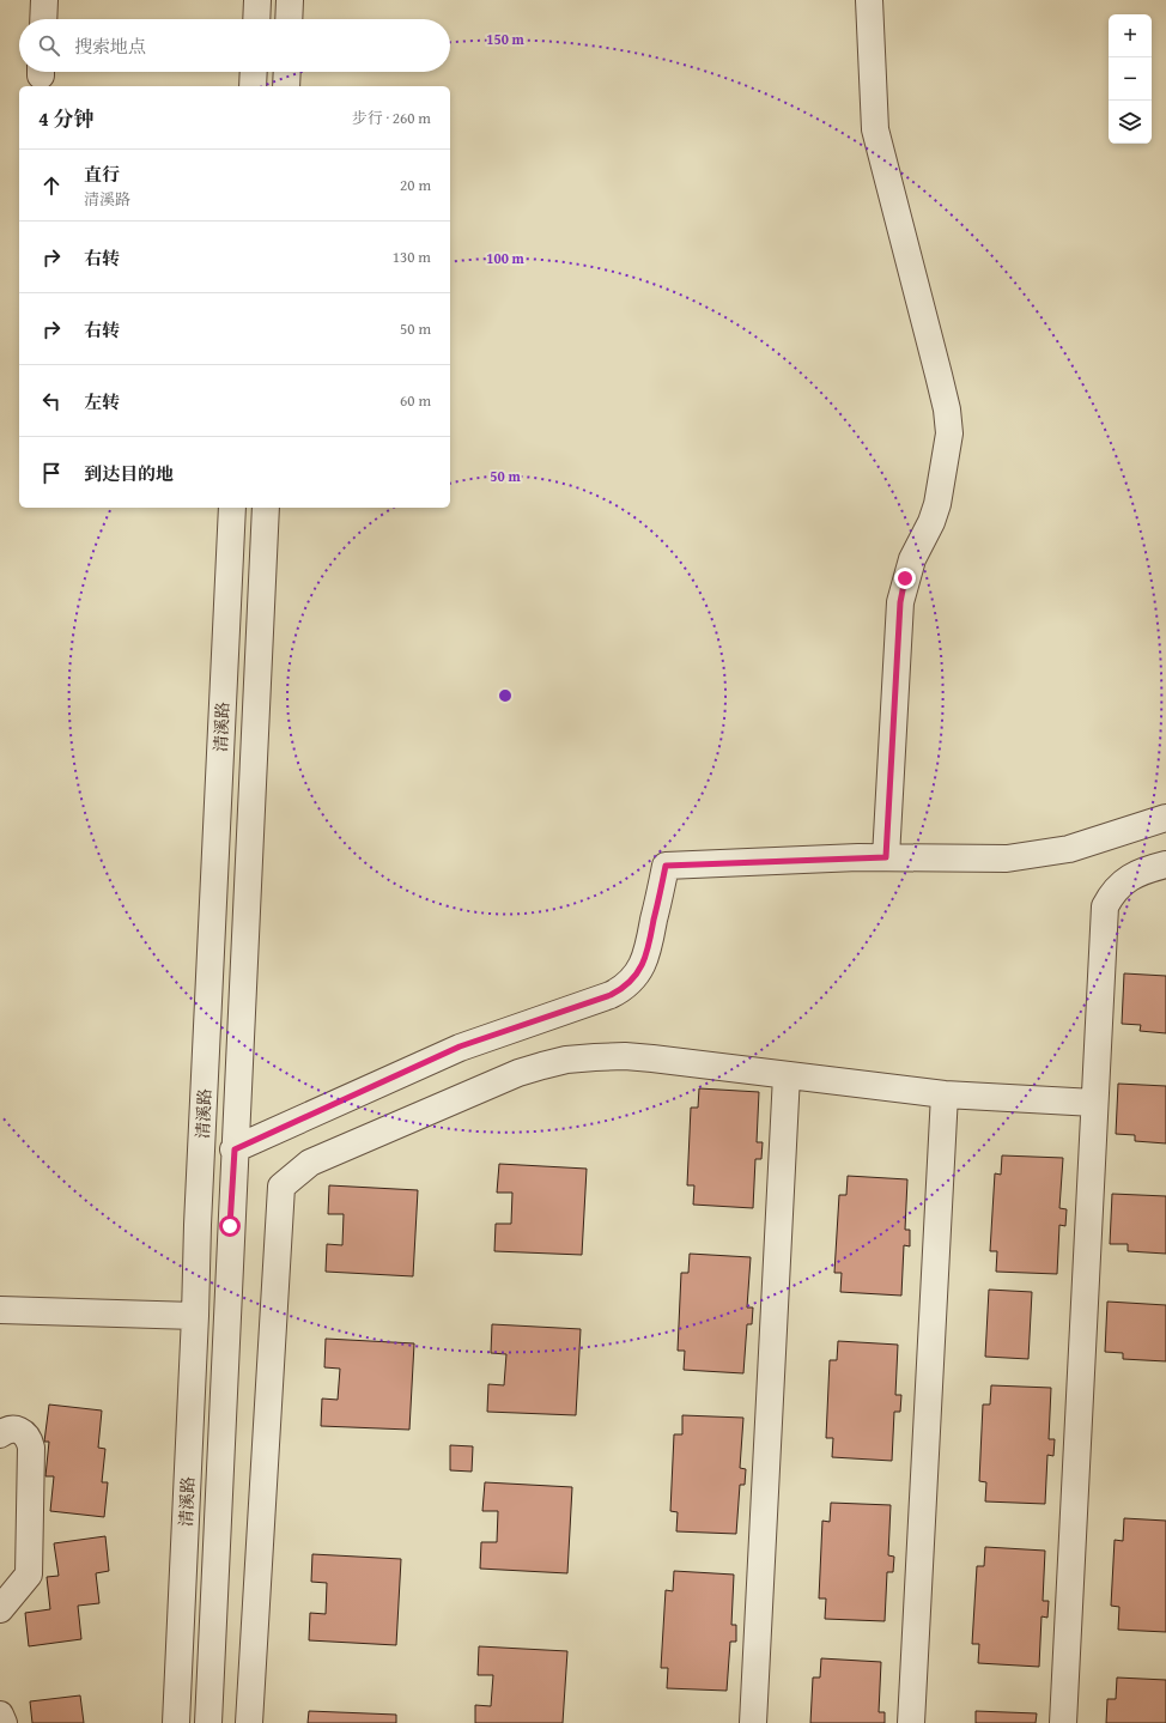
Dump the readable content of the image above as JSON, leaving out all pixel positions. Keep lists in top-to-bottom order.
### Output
{
  "streets": {
    "street": ["清溪路"]
  },
  "page": {
    "map_buttons": ["+", "−"],
    "search": "搜索地点",
    "heading": ["4 分钟", "步行 · 260 m"],
    "list": [
      ["直行", "清溪路", "20 m"],
      ["右转", "130 m"],
      ["右转", "50 m"],
      ["左转", "60 m"],
      "到达目的地"
    ]
  },
  "rings": ["150 m", "100 m", "50 m"]
}
